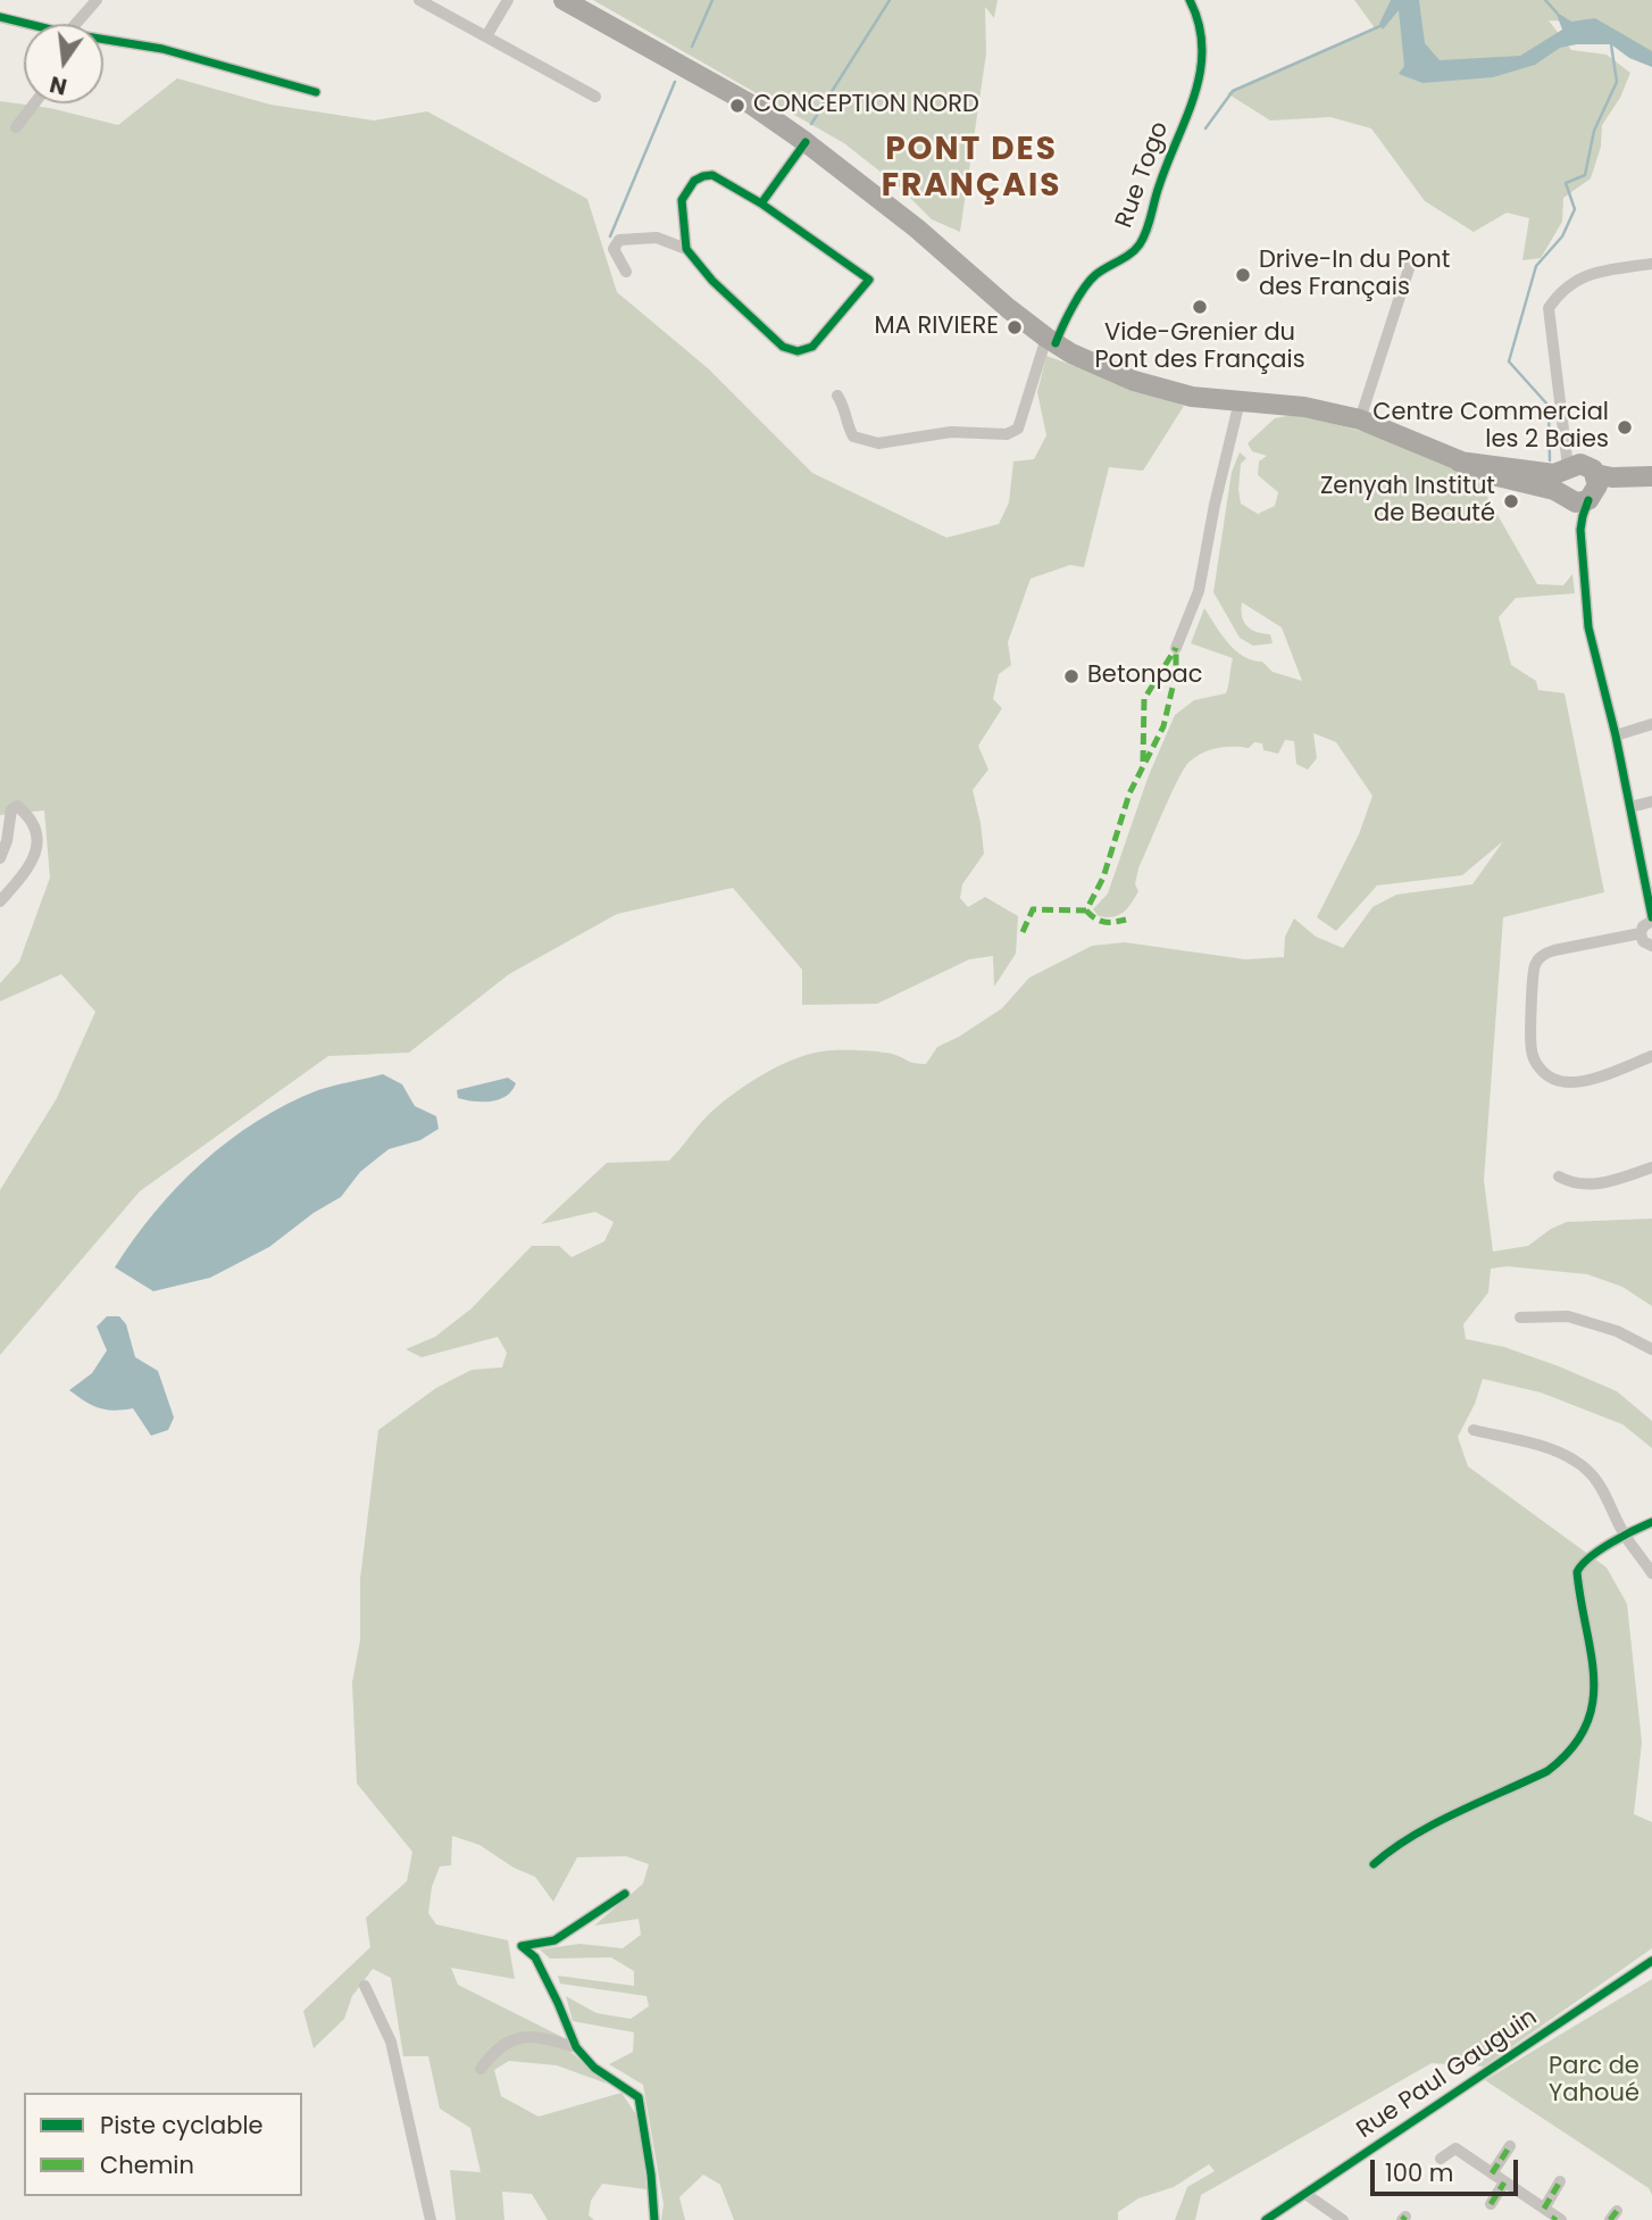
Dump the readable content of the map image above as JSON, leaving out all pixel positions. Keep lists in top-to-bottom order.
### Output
{
  "streets": {
    "street": ["Rue Togo", "Rue Paul Gauguin"]
  },
  "districts": ["PONT DES FRANÇAIS"],
  "parks": ["Parc de Yahoué"],
  "places": [
    "CONCEPTION NORD",
    "Drive-In du Pont des Français",
    "Vide-Grenier du Pont des Français",
    "MA RIVIERE",
    "Centre Commercial les 2 Baies",
    "Zenyah Institut de Beauté",
    "Betonpac"
  ],
  "legend": ["Piste cyclable", "Chemin"],
  "scale_bar": "100 m",
  "north": "bottom"
}
